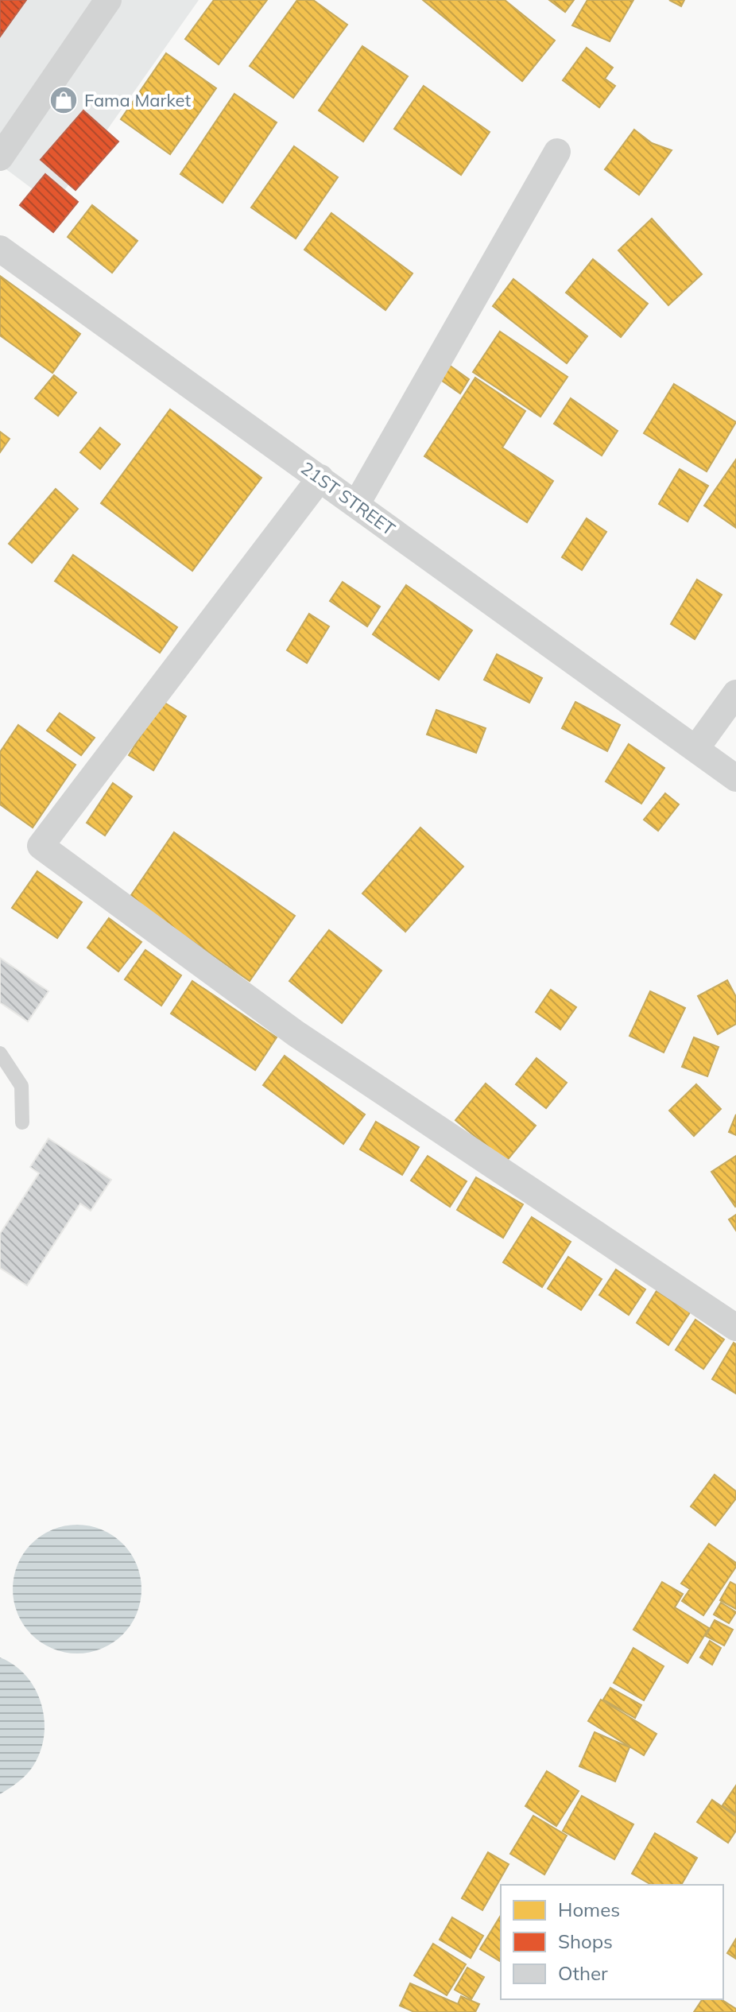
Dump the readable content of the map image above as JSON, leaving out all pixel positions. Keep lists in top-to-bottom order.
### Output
{
  "streets": {
    "street": ["21ST STREET"]
  },
  "places": {
    "shop": ["Fama Market"]
  },
  "legend": ["Homes", "Shops", "Other"]
}
